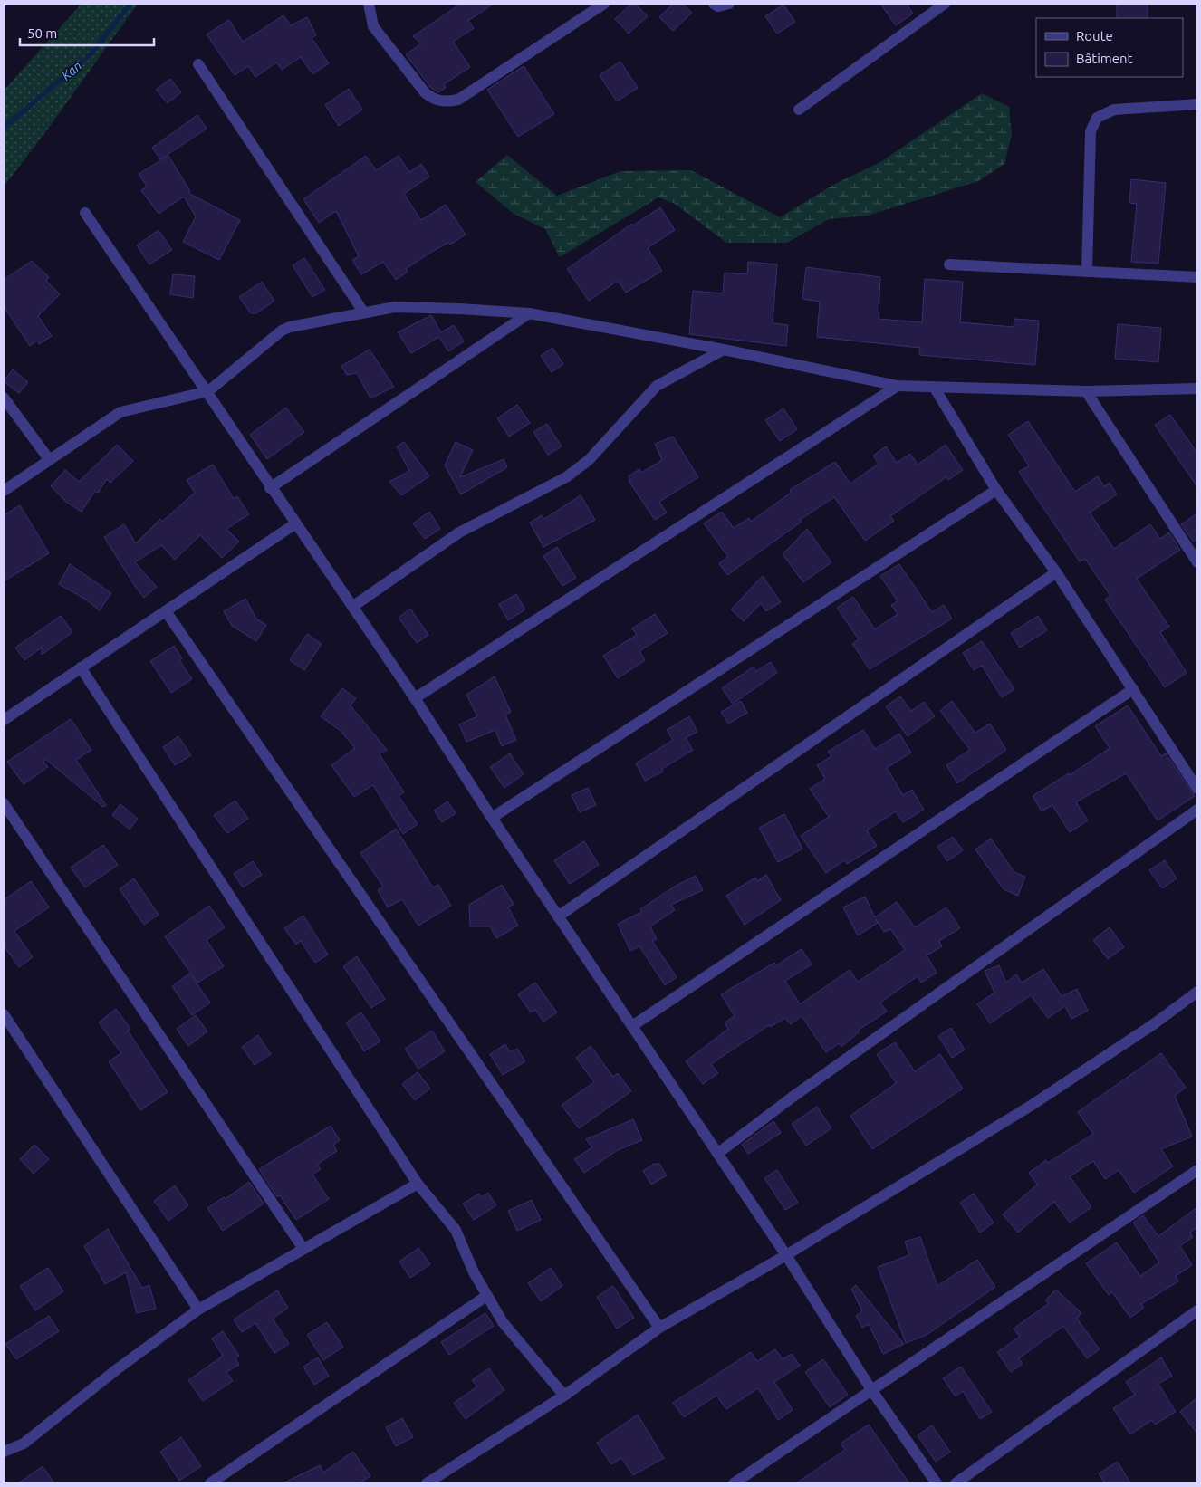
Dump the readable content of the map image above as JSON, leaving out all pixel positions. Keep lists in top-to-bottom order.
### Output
{
  "water": ["Kan"],
  "legend": ["Route", "Bâtiment"],
  "scale_bar": "50 m"
}
